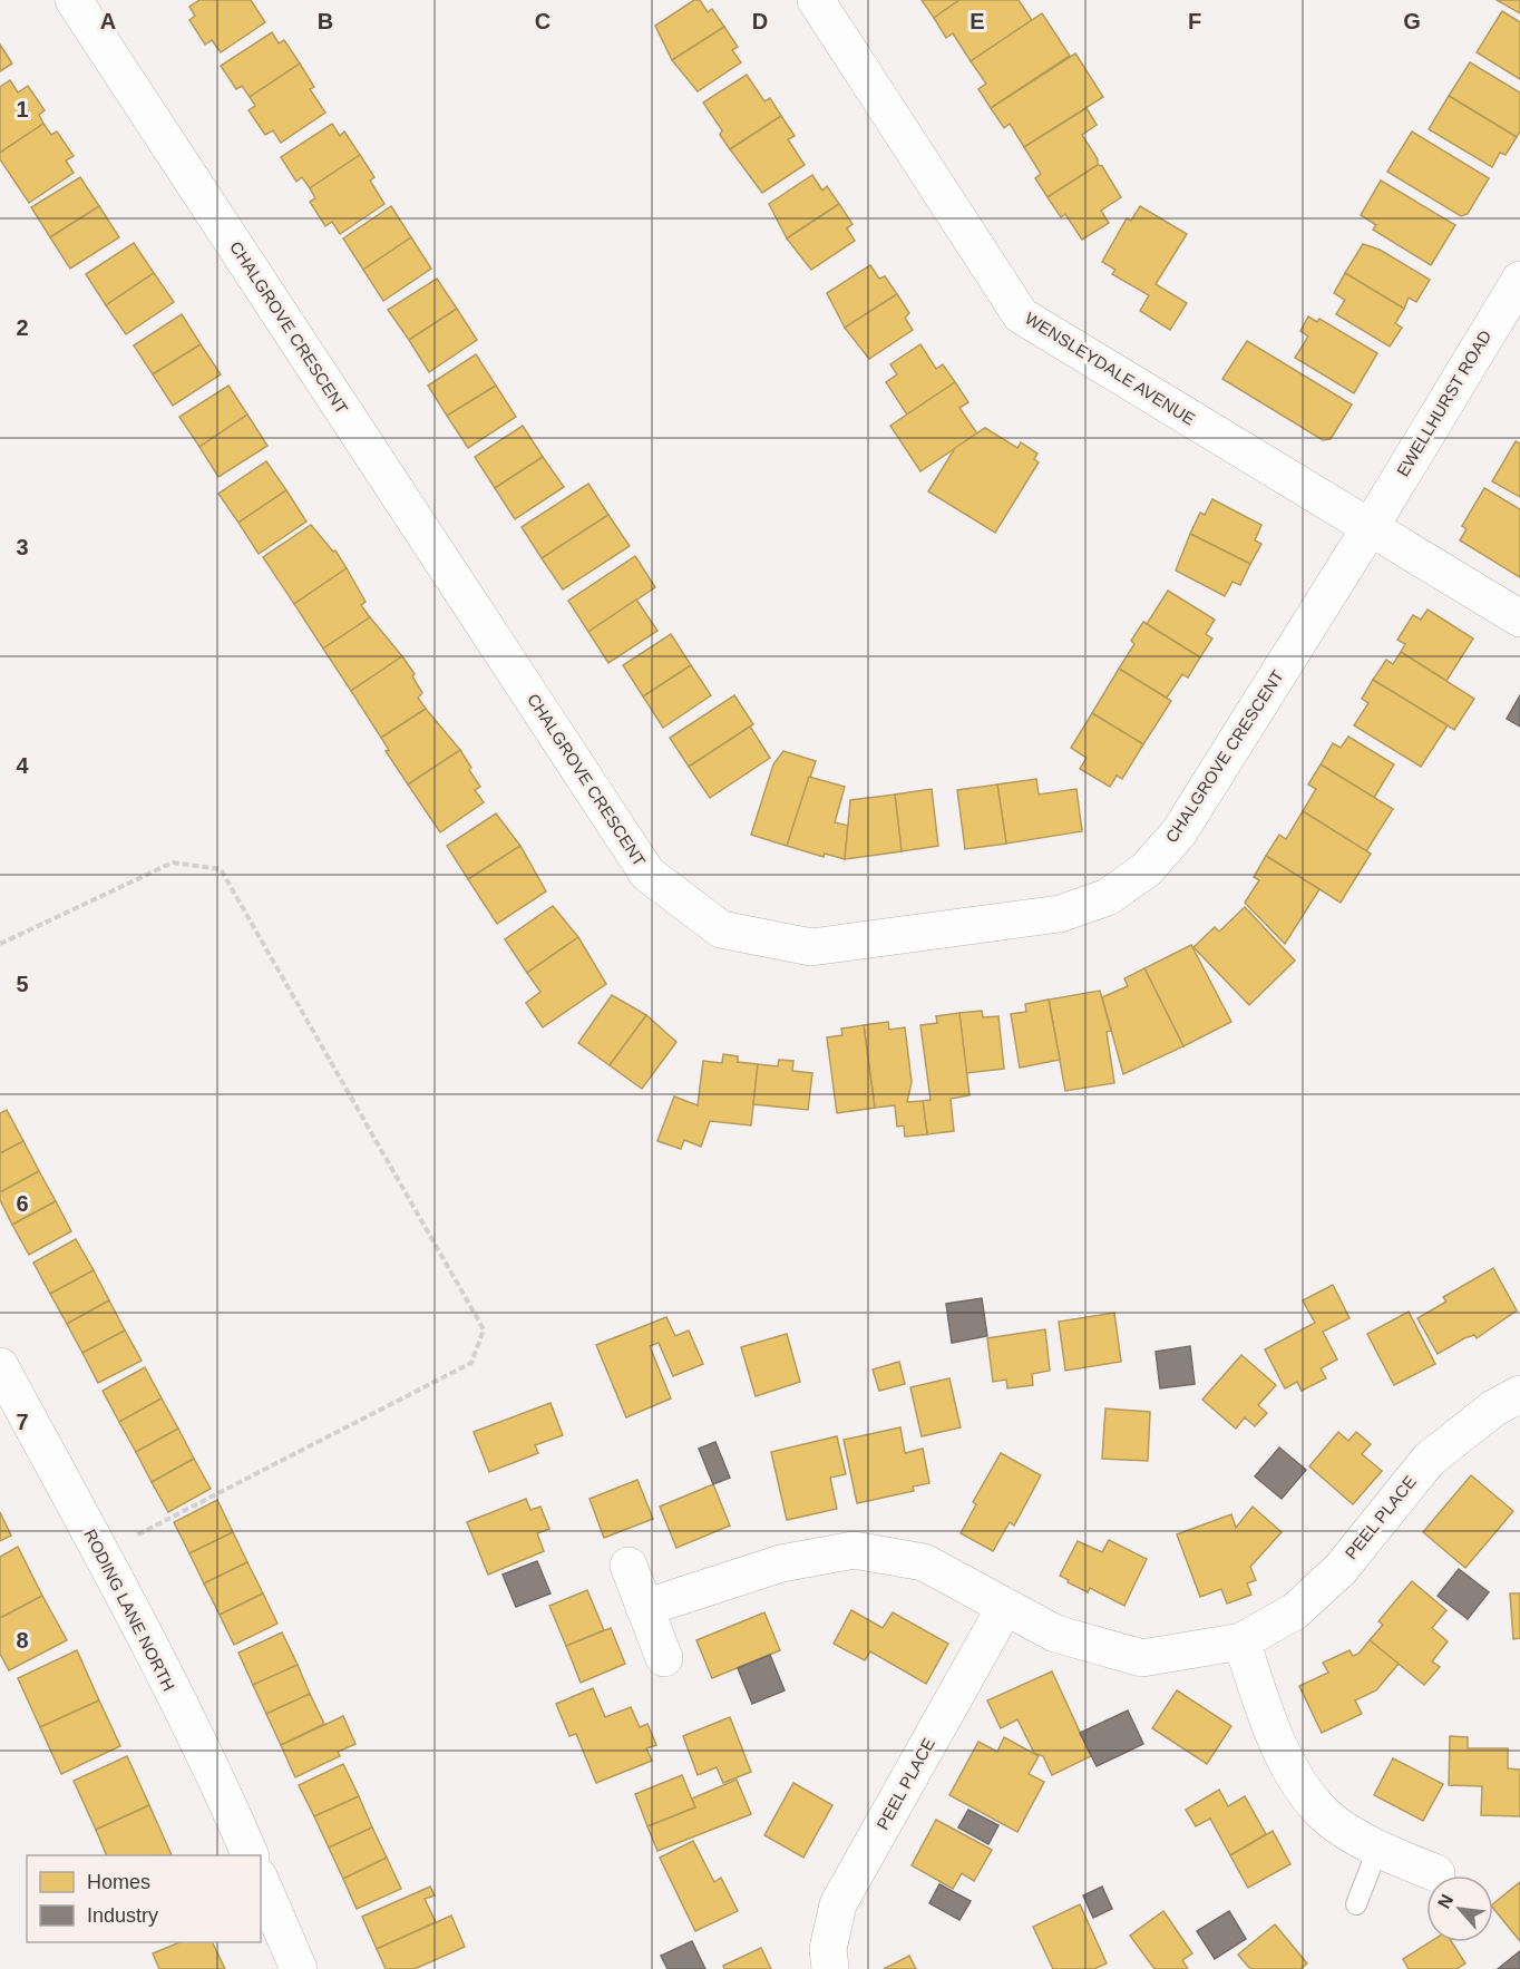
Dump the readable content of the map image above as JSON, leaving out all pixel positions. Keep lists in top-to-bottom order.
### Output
{
  "streets": {
    "street": [
      "CHALGROVE CRESCENT",
      "WENSLEYDALE AVENUE",
      "EWELLHURST ROAD",
      "PEEL PLACE",
      "RODING LANE NORTH"
    ]
  },
  "crossings": [
    ["CHALGROVE CRESCENT", "WENSLEYDALE AVENUE"],
    ["CHALGROVE CRESCENT", "EWELLHURST ROAD"],
    ["WENSLEYDALE AVENUE", "EWELLHURST ROAD"]
  ],
  "legend": ["Homes", "Industry"],
  "north": "top left",
  "grid": {
    "columns": [
      "A",
      "B",
      "C",
      "D",
      "E",
      "F",
      "G"
    ],
    "rows": [
      "1",
      "2",
      "3",
      "4",
      "5",
      "6",
      "7",
      "8"
    ]
  }
}
